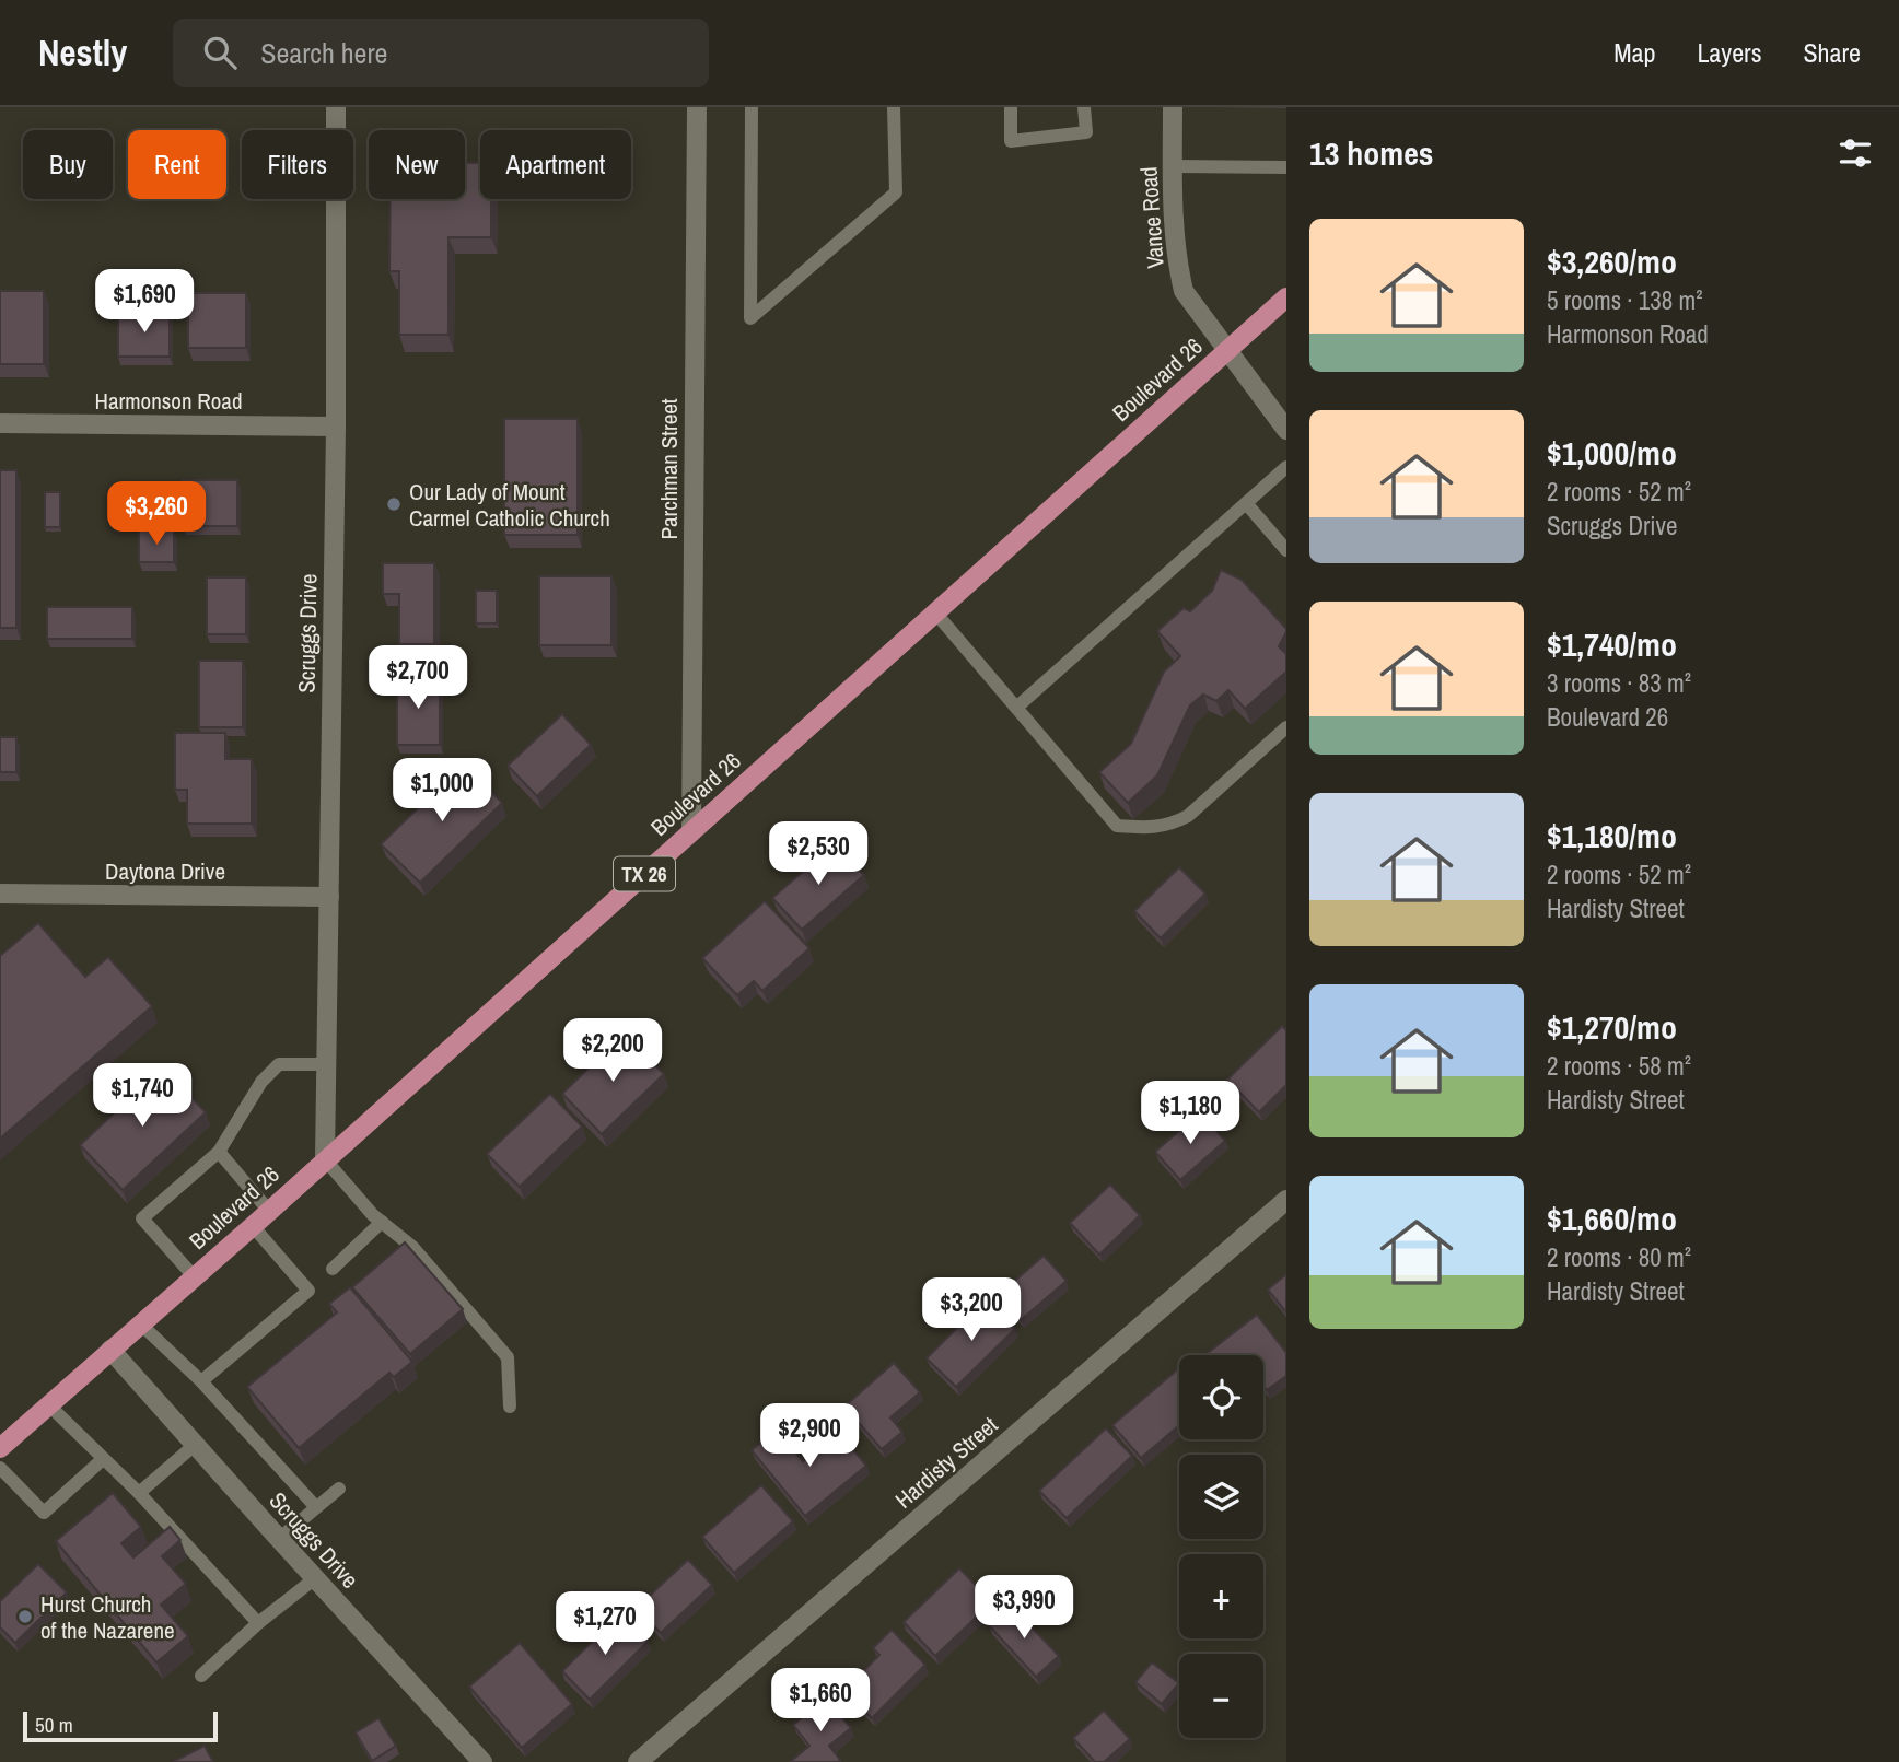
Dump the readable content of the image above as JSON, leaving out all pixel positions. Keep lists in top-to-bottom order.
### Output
{
  "streets": {
    "main road": ["Boulevard 26", "TX 26"],
    "street": [
      "Vance Road",
      "Harmonson Road",
      "Parchman Street",
      "Scruggs Drive",
      "Daytona Drive",
      "Hardisty Street"
    ]
  },
  "crossings": [
    ["Vance Road", "Boulevard 26"],
    ["Boulevard 26", "Parchman Street"],
    ["Boulevard 26", "Scruggs Drive"],
    ["Harmonson Road", "Scruggs Drive"],
    ["Scruggs Drive", "Daytona Drive"]
  ],
  "places": ["Our Lady of Mount Carmel Catholic Church", "Hurst Church of the Nazarene"],
  "scale_bar": "50 m",
  "page": {
    "header": "Nestly",
    "search": "Search here",
    "nav": ["Map", "Layers", "Share"],
    "heading": "13 homes",
    "chip": [
      "Buy",
      "Rent",
      "Filters",
      "New",
      "Apartment"
    ],
    "list": [
      {
        "name": "$3,260/mo",
        "note": "5 rooms · 138 m² · Harmonson Road"
      },
      {
        "name": "$1,000/mo",
        "note": "2 rooms · 52 m² · Scruggs Drive"
      },
      {
        "name": "$1,740/mo",
        "note": "3 rooms · 83 m² · Boulevard 26"
      },
      {
        "name": "$1,180/mo",
        "note": "2 rooms · 52 m² · Hardisty Street"
      },
      {
        "name": "$1,270/mo",
        "note": "2 rooms · 58 m² · Hardisty Street"
      },
      {
        "name": "$1,660/mo",
        "note": "2 rooms · 80 m² · Hardisty Street"
      }
    ],
    "price": [
      "$1,690",
      "$3,260",
      "$2,700",
      "$1,000",
      "$2,530",
      "$2,200",
      "$1,740",
      "$1,180",
      "$3,200",
      "$2,900",
      "$3,990",
      "$1,270",
      "$1,660"
    ],
    "map_buttons": ["+", "−"],
    "scale": "50 m"
  }
}
